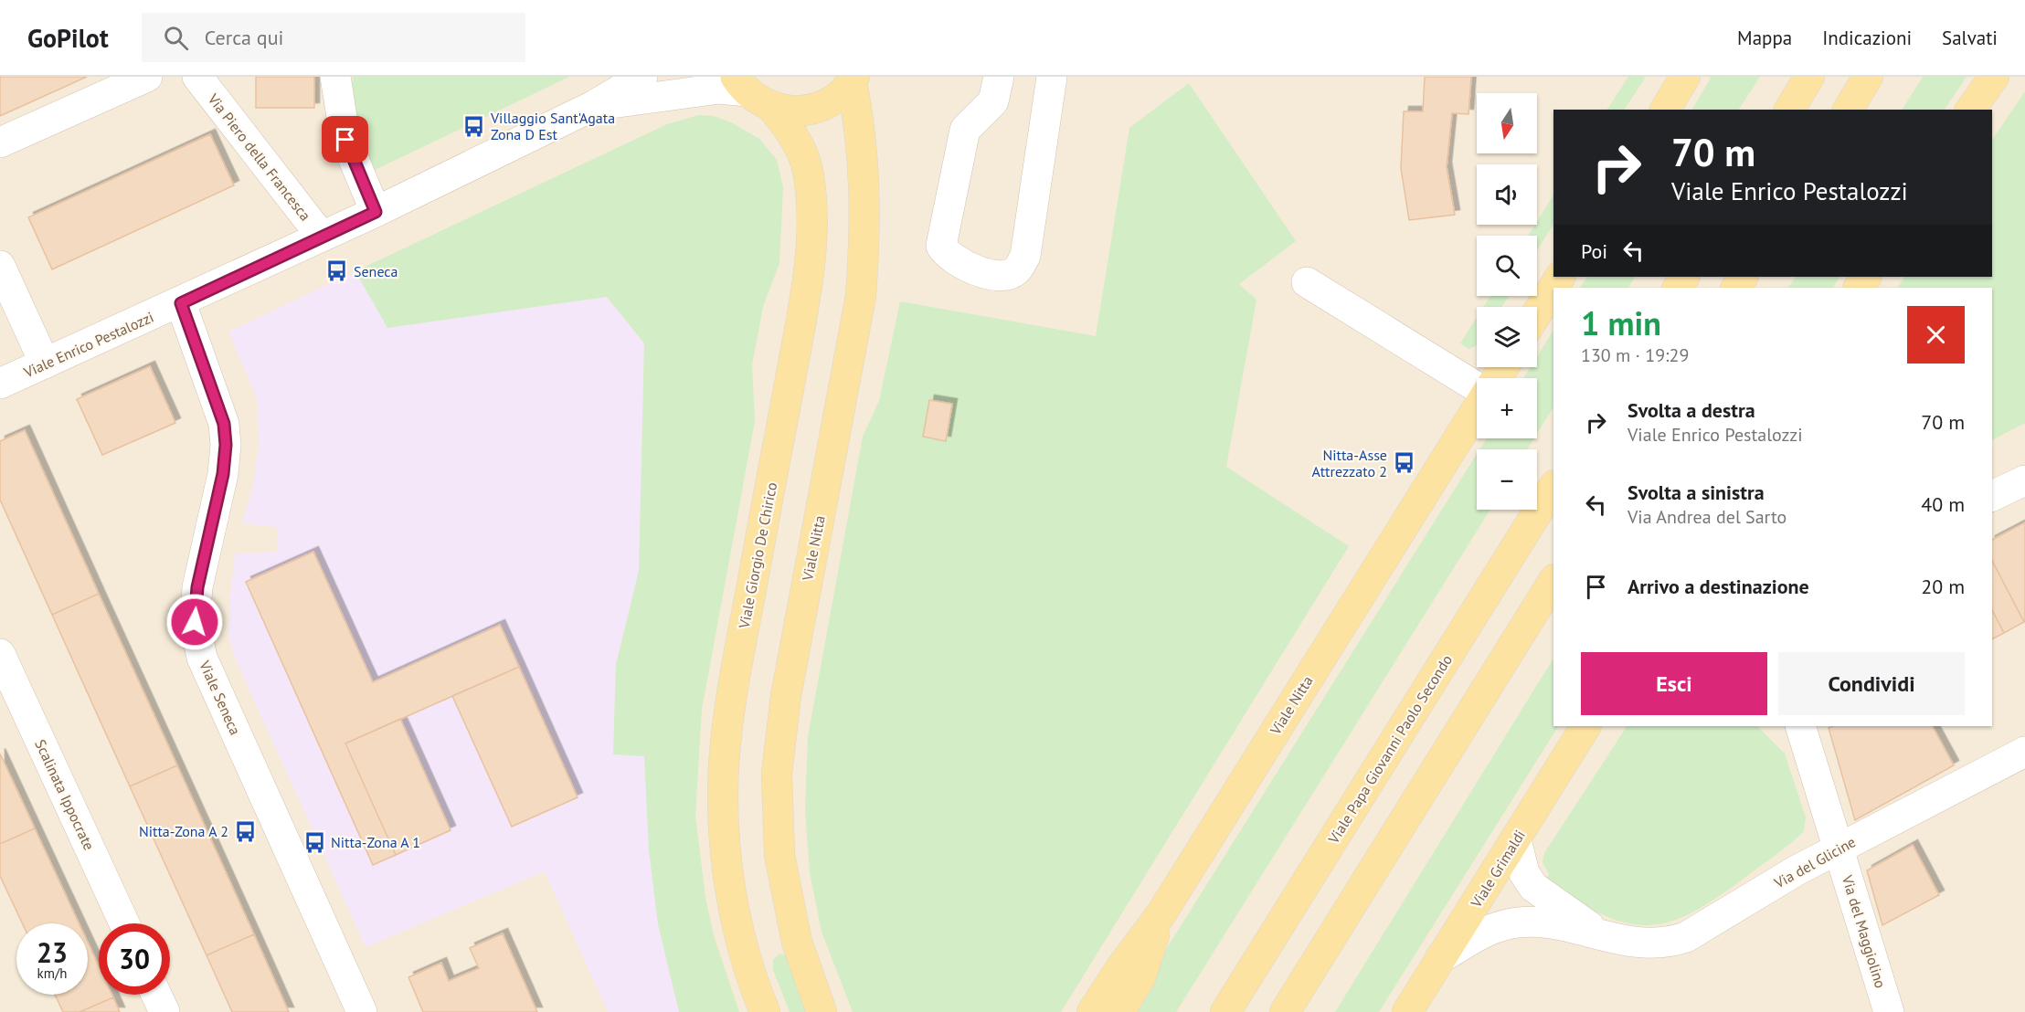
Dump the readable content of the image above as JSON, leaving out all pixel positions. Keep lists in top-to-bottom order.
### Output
{
  "streets": {
    "main road": [
      "Viale Nitta",
      "Viale Giorgio De Chirico",
      "Viale Papa Giovanni Paolo Secondo",
      "Viale Grimaldi"
    ],
    "street": [
      "Via Piero della Francesca",
      "Viale Enrico Pestalozzi",
      "Viale Seneca",
      "Scalinata Ippocrate",
      "Via del Glicine",
      "Via del Maggiolino"
    ]
  },
  "crossings": [
    ["Via Piero della Francesca", "Viale Enrico Pestalozzi"],
    ["Viale Enrico Pestalozzi", "Viale Seneca"],
    ["Via del Glicine", "Viale Grimaldi"],
    ["Via del Glicine", "Via del Maggiolino"]
  ],
  "places": {
    "bus stop": [
      "Villaggio Sant'Agata Zona D Est",
      "Seneca",
      "Nitta-Asse Attrezzato 2",
      "Nitta-Zona A 2",
      "Nitta-Zona A 1"
    ]
  },
  "north": "bottom",
  "page": {
    "header": "GoPilot",
    "search": "Cerca qui",
    "nav": ["Mappa", "Indicazioni", "Salvati"],
    "map_buttons": ["+", "−"],
    "turn": ["70 m", "Viale Enrico Pestalozzi"],
    "then": "Poi",
    "heading": ["1 min", "130 m · 19:29"],
    "list": [
      {
        "name": "Svolta a destra",
        "note": "Viale Enrico Pestalozzi",
        "value": "70 m"
      },
      {
        "name": "Svolta a sinistra",
        "note": "Via Andrea del Sarto",
        "value": "40 m"
      },
      {
        "name": "Arrivo a destinazione",
        "value": "20 m"
      }
    ],
    "buttons": ["Esci", "Condividi"],
    "speed": "23 km/h",
    "limit": "30"
  }
}
